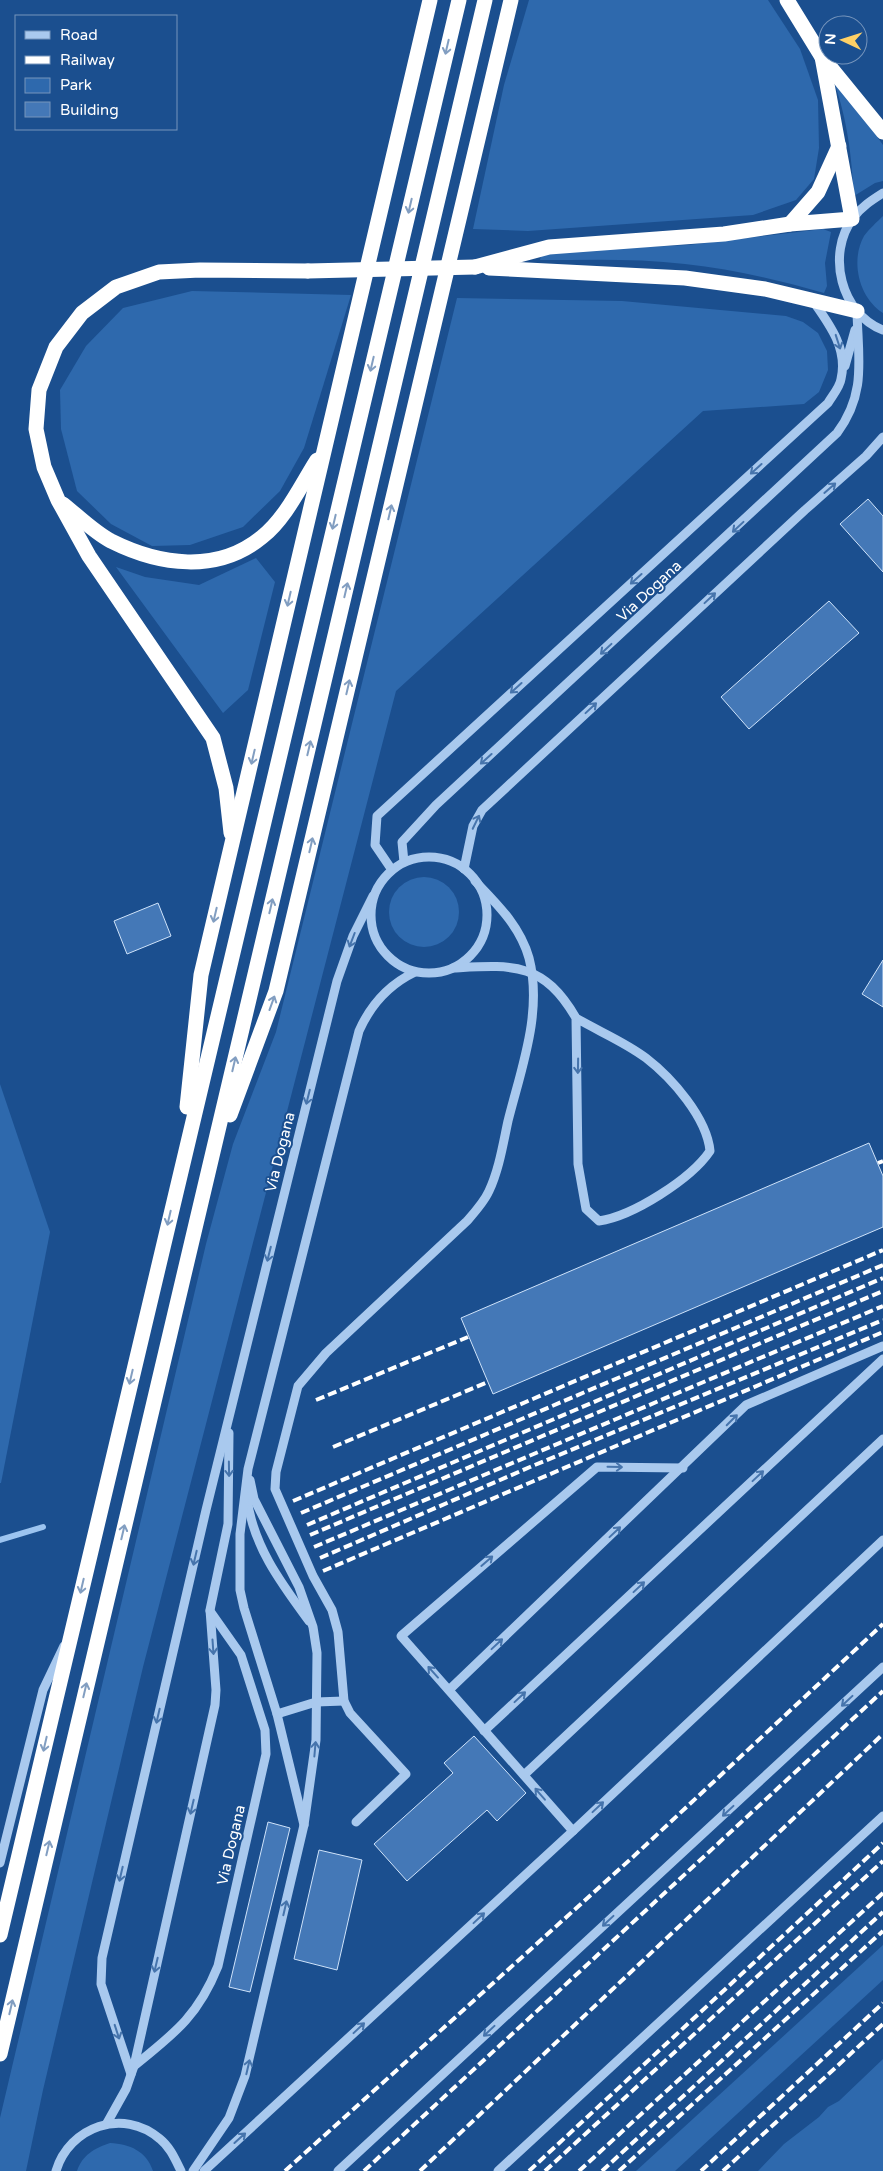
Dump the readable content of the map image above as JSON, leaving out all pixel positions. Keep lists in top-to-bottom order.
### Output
{
  "streets": {
    "street": ["Via Dogana"]
  },
  "legend": [
    "Road",
    "Railway",
    "Park",
    "Building"
  ],
  "north": "left"
}
